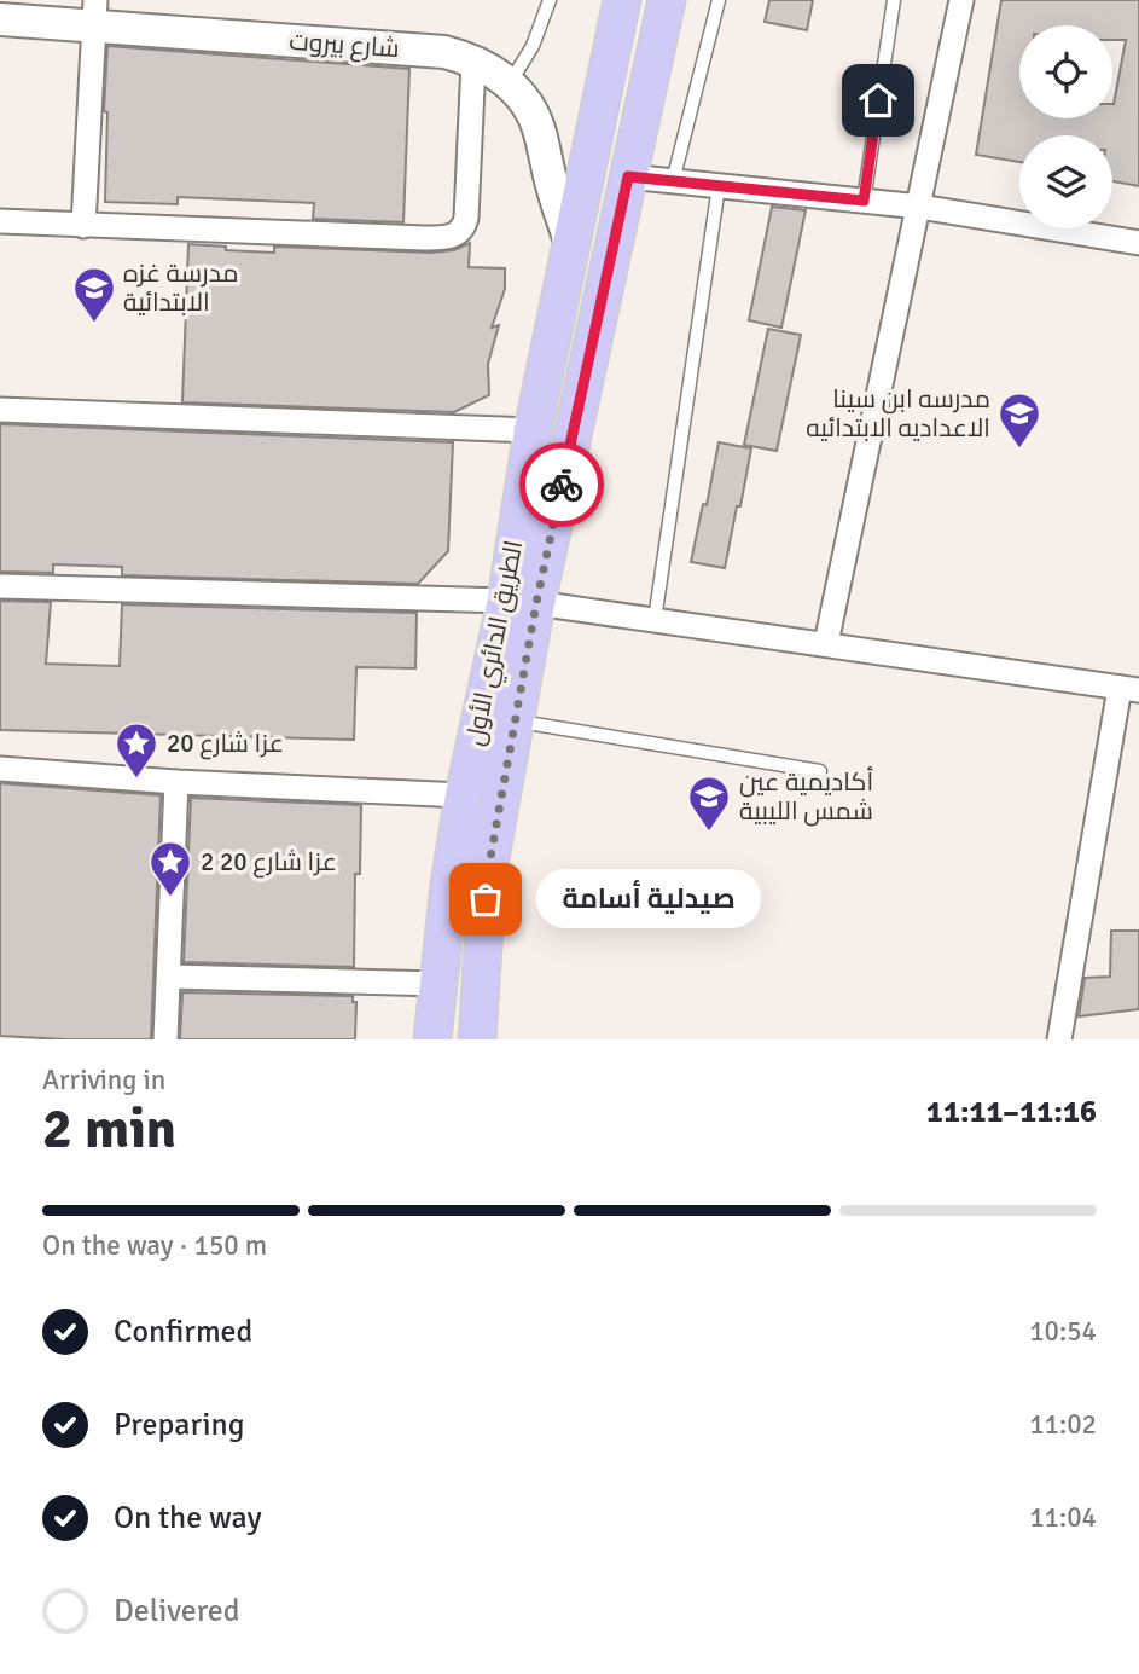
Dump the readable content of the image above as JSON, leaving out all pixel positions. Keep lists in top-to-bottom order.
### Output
{
  "streets": {
    "main road": ["الطريق الدائري الأول"],
    "street": ["شارع بيروت"]
  },
  "crossings": [
    ["شارع بيروت", "الطريق الدائري الأول"]
  ],
  "places": {
    "school or university": ["مدرسة غزه الابتدائية", "مدرسه ابن سينا الاعداديه الابتدائيه", "أكاديمية عين شمس الليبية"],
    "place": ["عزا شارع 20", "عزا شارع 20 2"],
    "other": ["صيدلية أسامة"]
  },
  "page": {
    "bubble": "صيدلية أسامة",
    "heading": ["2 min", "Arriving in", "11:11–11:16"],
    "bar": "On the way · 150 m",
    "list": [
      ["Confirmed", "10:54"],
      ["Preparing", "11:02"],
      ["On the way", "11:04"],
      "Delivered"
    ]
  }
}
